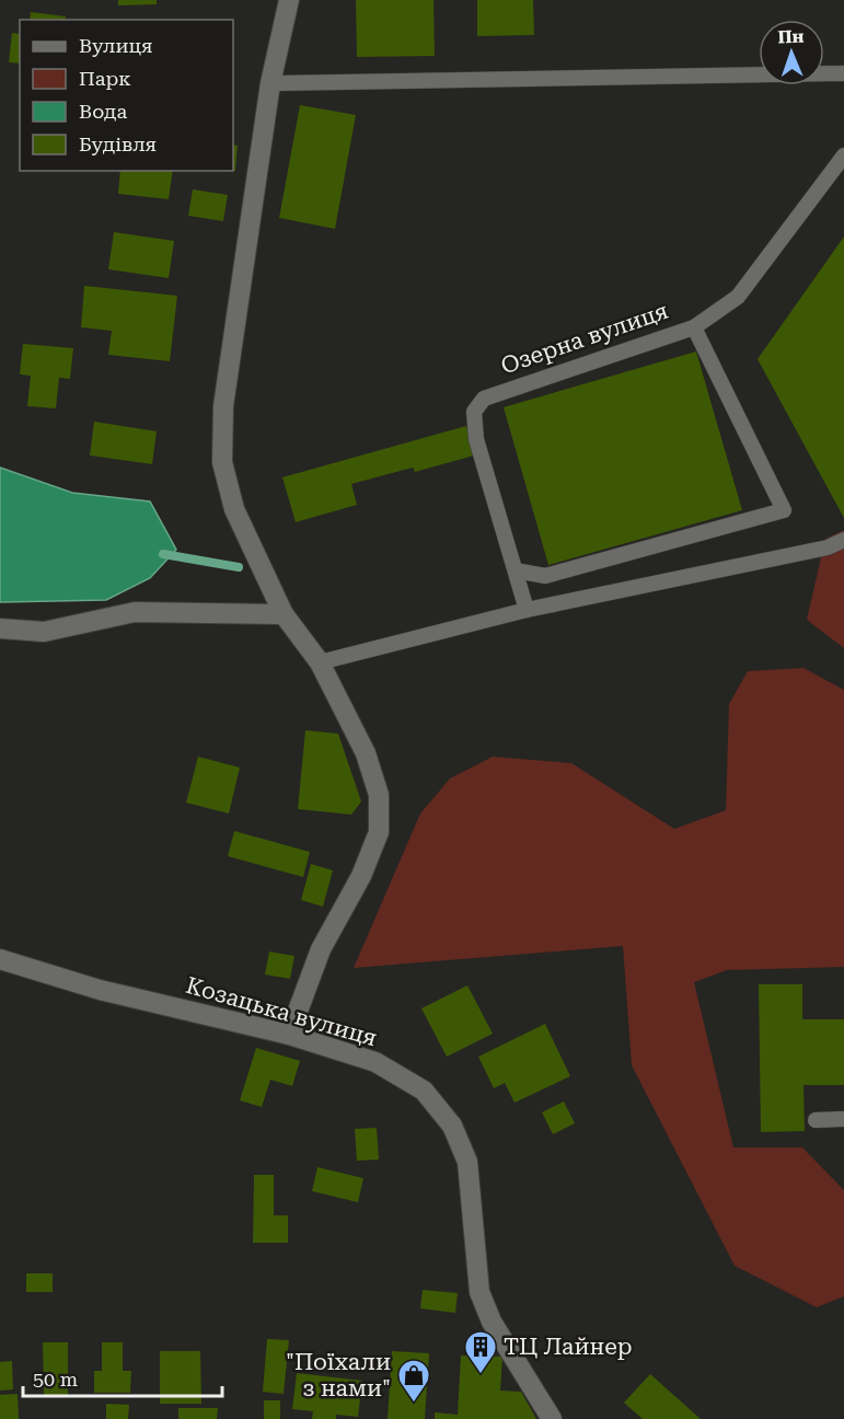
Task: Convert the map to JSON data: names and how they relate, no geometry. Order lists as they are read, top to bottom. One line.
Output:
{"streets":{"street":["Козацька вулиця"],"lane":["Озерна вулиця"]},"places":{"building":["ТЦ Лайнер"],"shop":["\"Поїхали з нами\""]},"legend":["Вулиця","Парк","Вода","Будівля"],"scale_bar":"50 m","north":"top"}
